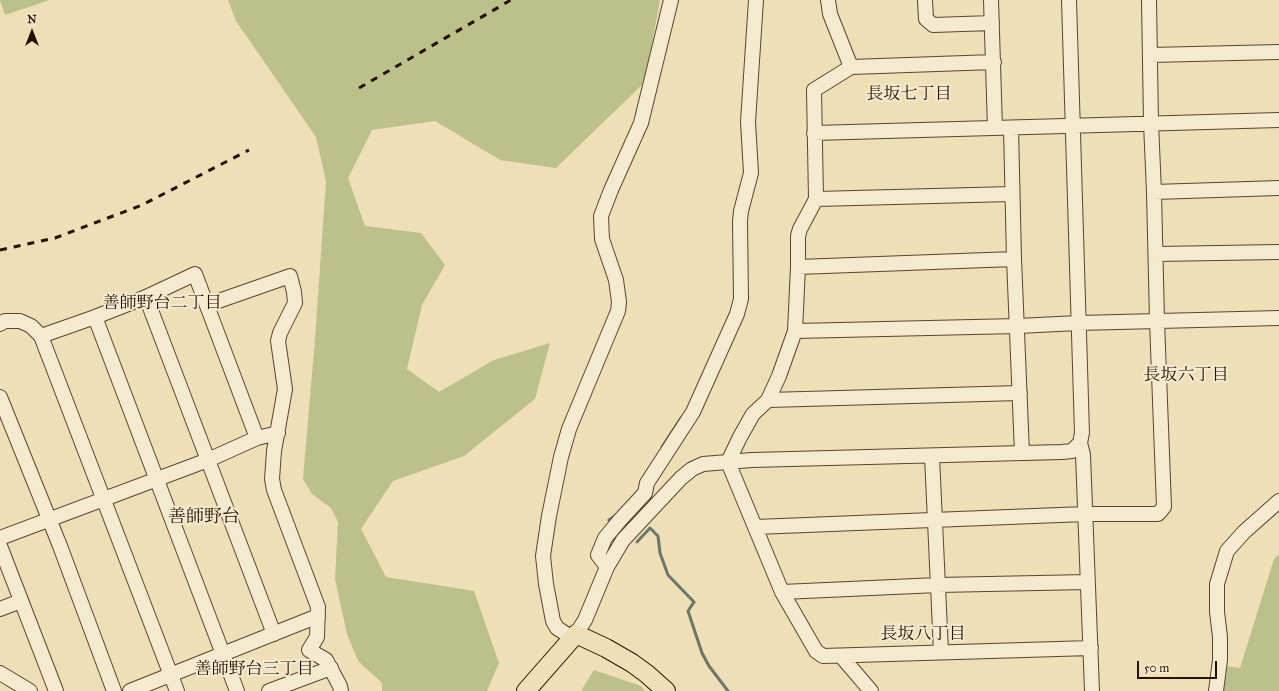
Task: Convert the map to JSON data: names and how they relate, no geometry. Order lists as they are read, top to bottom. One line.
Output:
{"districts":["長坂七丁目","善師野台二丁目","長坂六丁目","善師野台","長坂八丁目","善師野台三丁目"],"scale_bar":"50 m","north":"top"}
